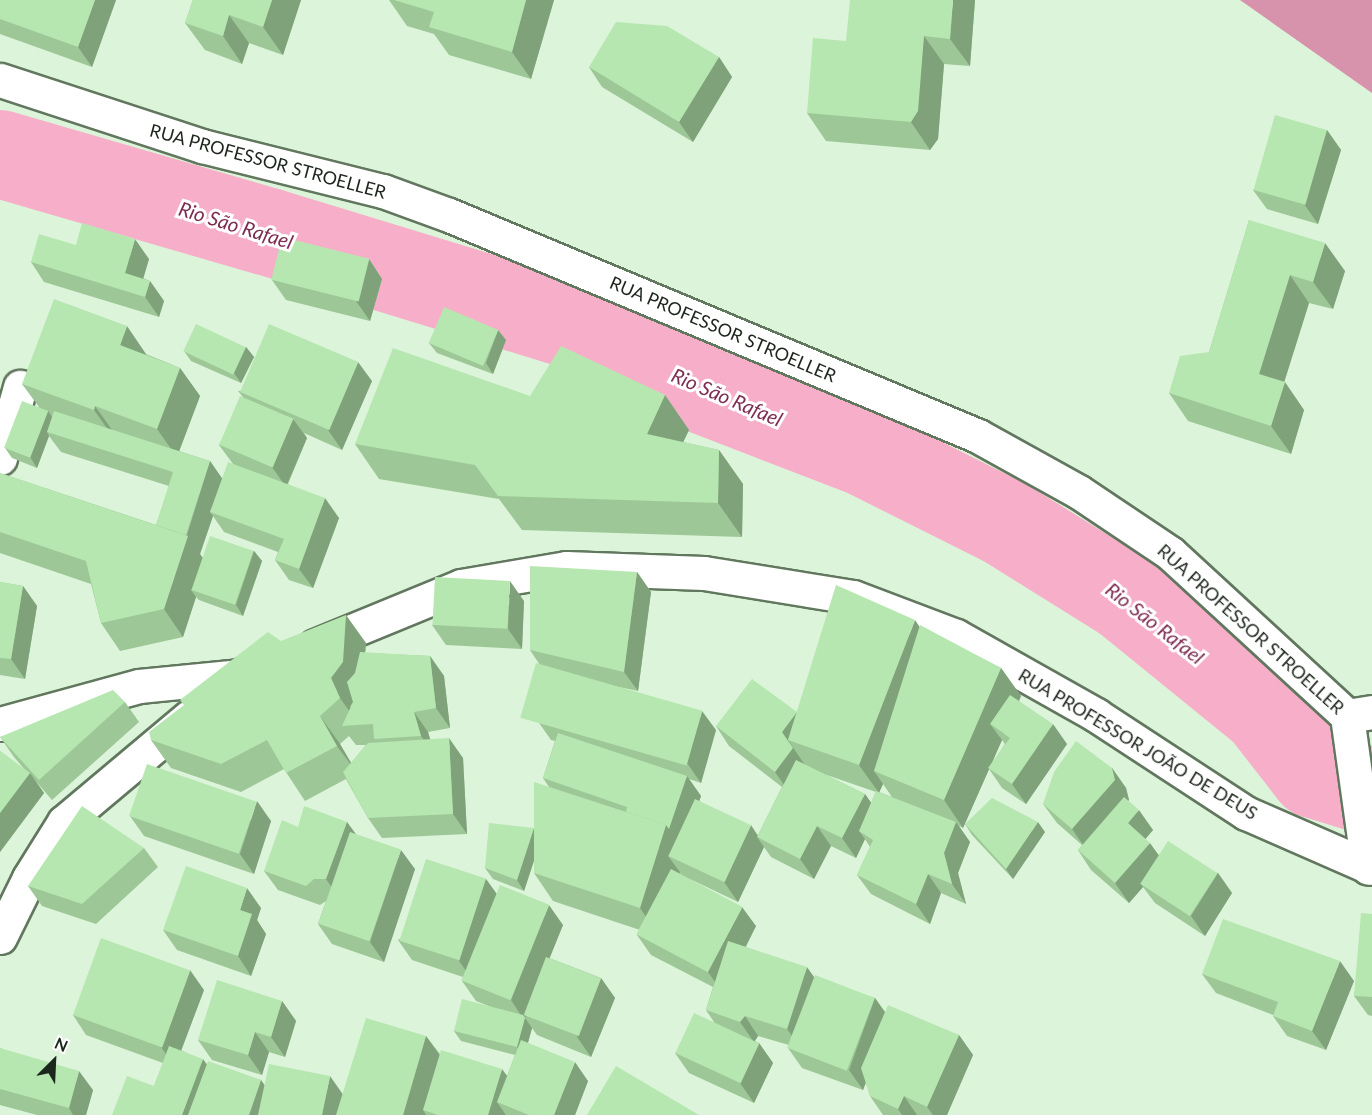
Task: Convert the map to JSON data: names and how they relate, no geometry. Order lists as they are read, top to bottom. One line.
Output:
{"streets":{"street":["RUA PROFESSOR STROELLER","RUA PROFESSOR JOÃO DE DEUS"]},"water":["Rio São Rafael"],"north":"top right"}
